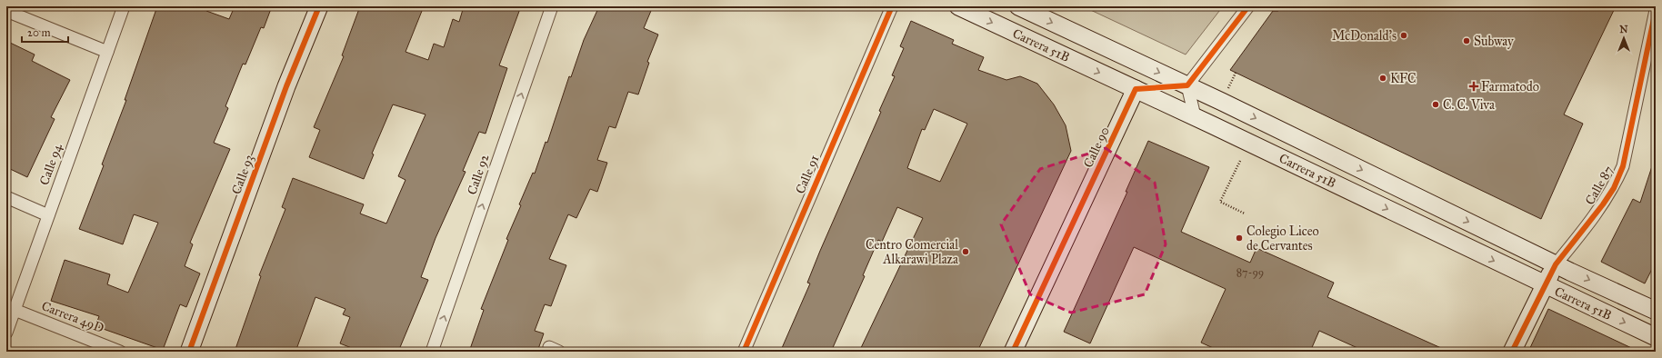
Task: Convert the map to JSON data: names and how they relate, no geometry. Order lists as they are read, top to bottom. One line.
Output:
{"streets":{"main road":["Carrera 51B","Calle 90","Calle 93","Calle 87"],"street":["Calle 94","Calle 92","Calle 91","Carrera 49D"]},"crossings":[["Carrera 51B","Calle 90"],["Carrera 51B","Calle 87"],["Calle 94","Carrera 49D"]],"one_way":["Carrera 51B","Calle 92"],"places":{"other":["McDonald's","Subway","KFC","C. C. Viva","Colegio Liceo de Cervantes","Centro Comercial Alkarawi Plaza"],"health":["Farmatodo"]},"house_numbers":["87-99"],"scale_bar":"20 m","north":"top"}
